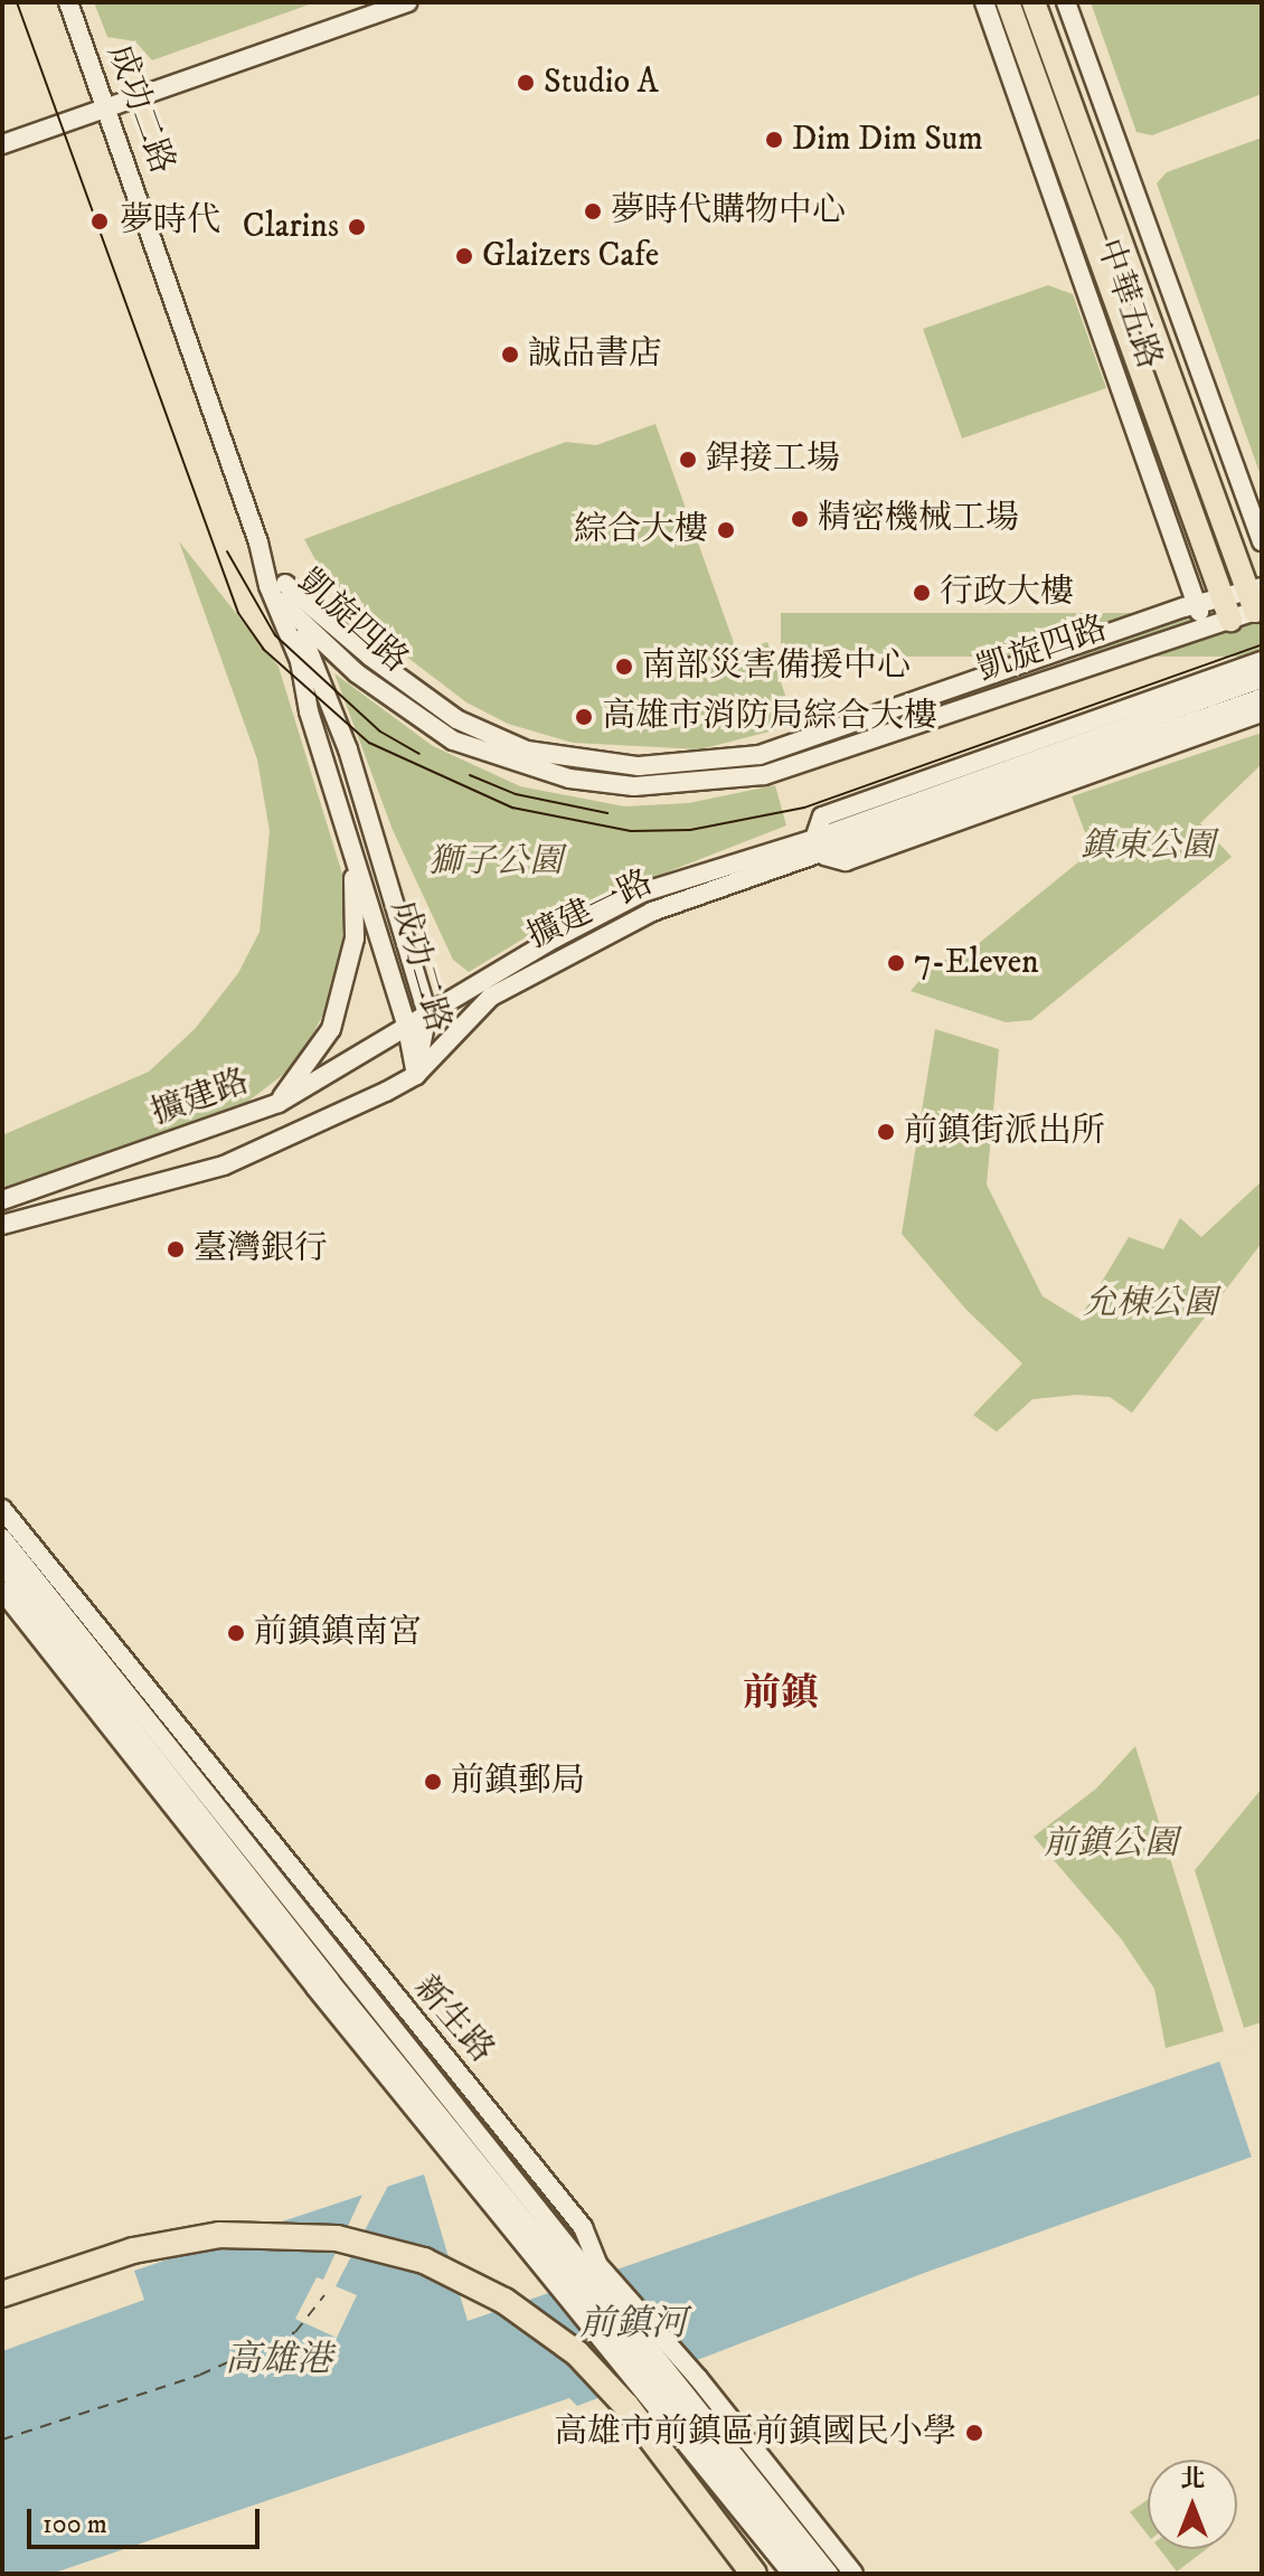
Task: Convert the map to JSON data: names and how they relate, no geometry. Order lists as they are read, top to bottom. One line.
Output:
{"streets":{"main road":["中華五路"],"street":["成功二路","凱旋四路","擴建一路","擴建路","新生路"]},"crossings":[["成功二路","凱旋四路"],["成功二路","擴建一路"],["成功二路","擴建路"],["中華五路","凱旋四路"],["擴建一路","擴建路"]],"districts":["前鎮"],"water":["前鎮河","高雄港"],"parks":["鎮東公園","獅子公園","允棟公園","前鎮公園"],"places":["Studio A","Dim Dim Sum","夢時代購物中心","夢時代","Clarins","Glaizers Cafe","誠品書店","銲接工場","精密機械工場","綜合大樓","行政大樓","南部災害備援中心","高雄市消防局綜合大樓","7-Eleven","前鎮街派出所","臺灣銀行","前鎮鎮南宮","前鎮郵局","高雄市前鎮區前鎮國民小學"],"scale_bar":"100 m","north":"top"}
